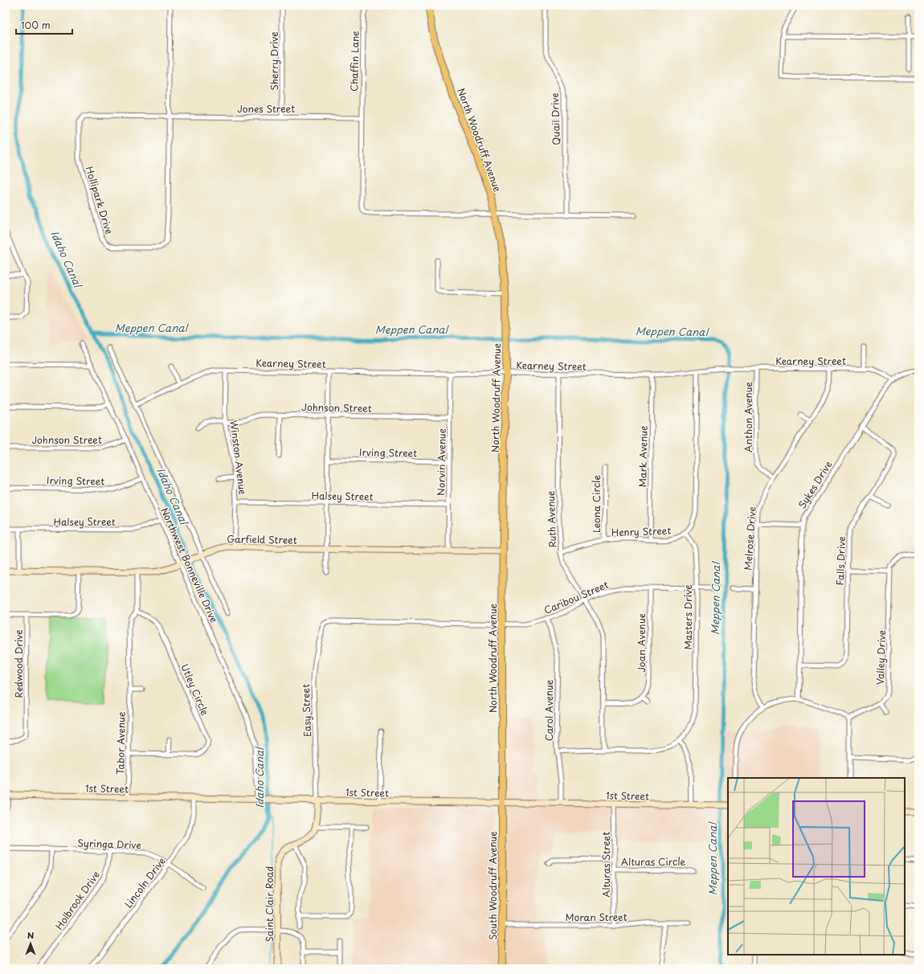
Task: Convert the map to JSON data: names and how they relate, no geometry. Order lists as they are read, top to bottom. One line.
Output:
{"streets":{"main road":["North Woodruff Avenue","Garfield Street","1st Street","South Woodruff Avenue","Saint Clair Road"],"street":["Sherry Drive","Chaffin Lane","Jones Street","Quail Drive","Hollipark Drive","Kearney Street","Johnson Street","Anthon Avenue","Irving Street","Mark Avenue","Winston Avenue","Norvin Avenue","Sykes Drive","Halsey Street","Leona Circle","Ruth Avenue","Henry Street","Melrose Drive","Falls Drive","Northwest Bonneville Drive","Caribou Street","Masters Drive","Joan Avenue","Valley Drive","Redwood Drive","Utley Circle","Easy Street","Carol Avenue","Tabor Avenue","Syringa Drive","Alturas Circle","Alturas Street","Lincoln Drive","Holbrook Drive","Moran Street"]},"crossings":[["Sherry Drive","Jones Street"],["Chaffin Lane","Jones Street"],["Chaffin Lane","North Woodruff Avenue"],["Jones Street","Hollipark Drive"],["North Woodruff Avenue","Kearney Street"],["North Woodruff Avenue","Garfield Street"],["North Woodruff Avenue","Caribou Street"],["North Woodruff Avenue","1st Street"],["North Woodruff Avenue","South Woodruff Avenue"],["Kearney Street","Anthon Avenue"],["Kearney Street","Mark Avenue"],["Kearney Street","Winston Avenue"],["Kearney Street","Norvin Avenue"],["Kearney Street","Sykes Drive"],["Kearney Street","Ruth Avenue"],["Kearney Street","Melrose Drive"],["Johnson Street","Winston Avenue"],["Johnson Street","Norvin Avenue"],["Johnson Street","Northwest Bonneville Drive"],["Anthon Avenue","Melrose Drive"],["Irving Street","Norvin Avenue"],["Irving Street","Northwest Bonneville Drive"],["Mark Avenue","Henry Street"],["Winston Avenue","Halsey Street"],["Winston Avenue","Garfield Street"],["Norvin Avenue","Halsey Street"],["Norvin Avenue","Garfield Street"],["Sykes Drive","Falls Drive"],["Halsey Street","Northwest Bonneville Drive"],["Leona Circle","Henry Street"],["Ruth Avenue","Henry Street"],["Ruth Avenue","Caribou Street"],["Ruth Avenue","Masters Drive"],["Henry Street","Masters Drive"],["Garfield Street","Northwest Bonneville Drive"],["Garfield Street","Tabor Avenue"],["Northwest Bonneville Drive","1st Street"],["Caribou Street","Masters Drive"],["Caribou Street","Joan Avenue"],["Caribou Street","Easy Street"],["Caribou Street","Carol Avenue"],["Masters Drive","Carol Avenue"],["Utley Circle","Tabor Avenue"],["Easy Street","1st Street"],["Carol Avenue","1st Street"],["Tabor Avenue","1st Street"],["1st Street","Alturas Street"],["1st Street","Lincoln Drive"],["1st Street","South Woodruff Avenue"],["Syringa Drive","Lincoln Drive"],["Syringa Drive","Holbrook Drive"],["Alturas Circle","Alturas Street"],["Alturas Street","Moran Street"],["South Woodruff Avenue","Moran Street"]],"water":["Idaho Canal","Meppen Canal"],"scale_bar":"100 m","north":"top"}
